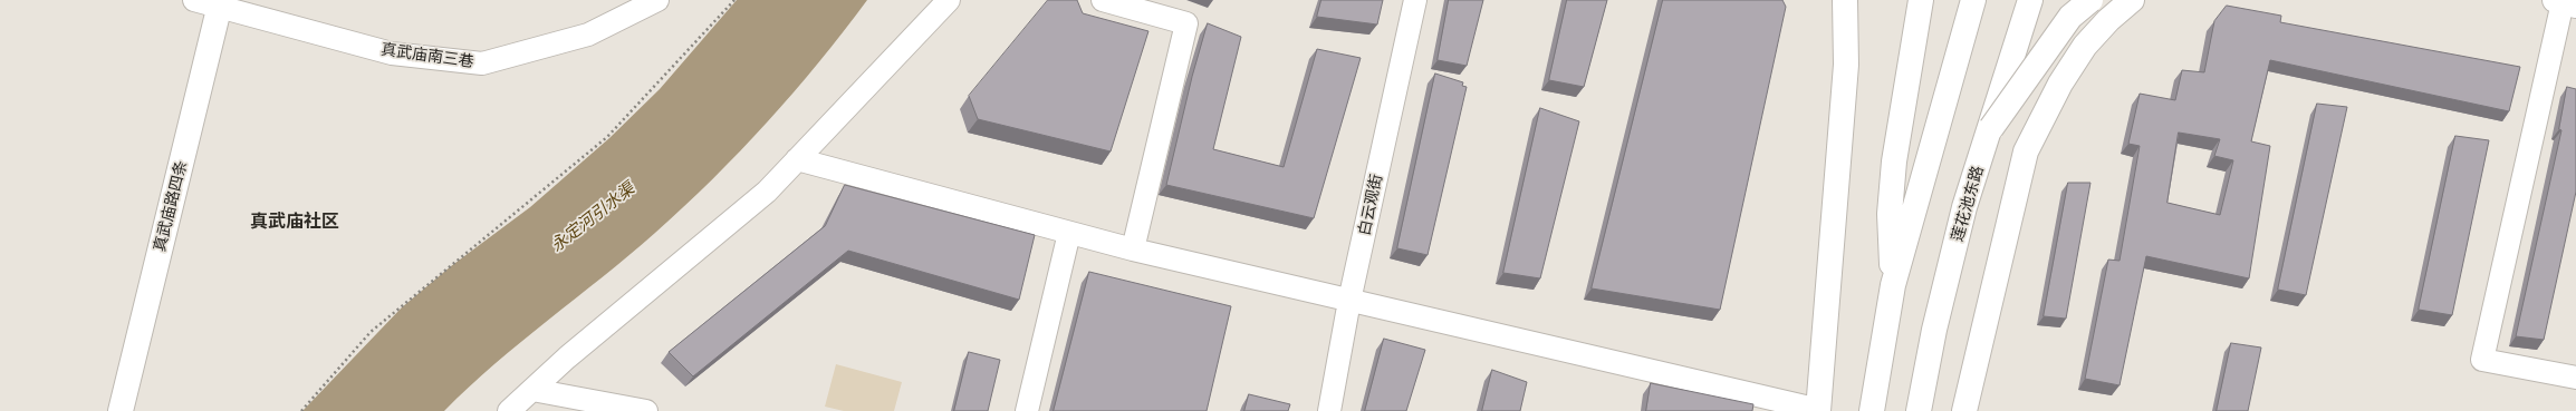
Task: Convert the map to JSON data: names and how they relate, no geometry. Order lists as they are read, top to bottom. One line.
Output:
{"streets":{"main road":["莲花池东路","真武庙路四条"],"street":["真武庙南三巷","白云观街"]},"crossings":[["真武庙南三巷","真武庙路四条"]],"districts":["真武庙社区"],"water":["永定河引水渠"]}
